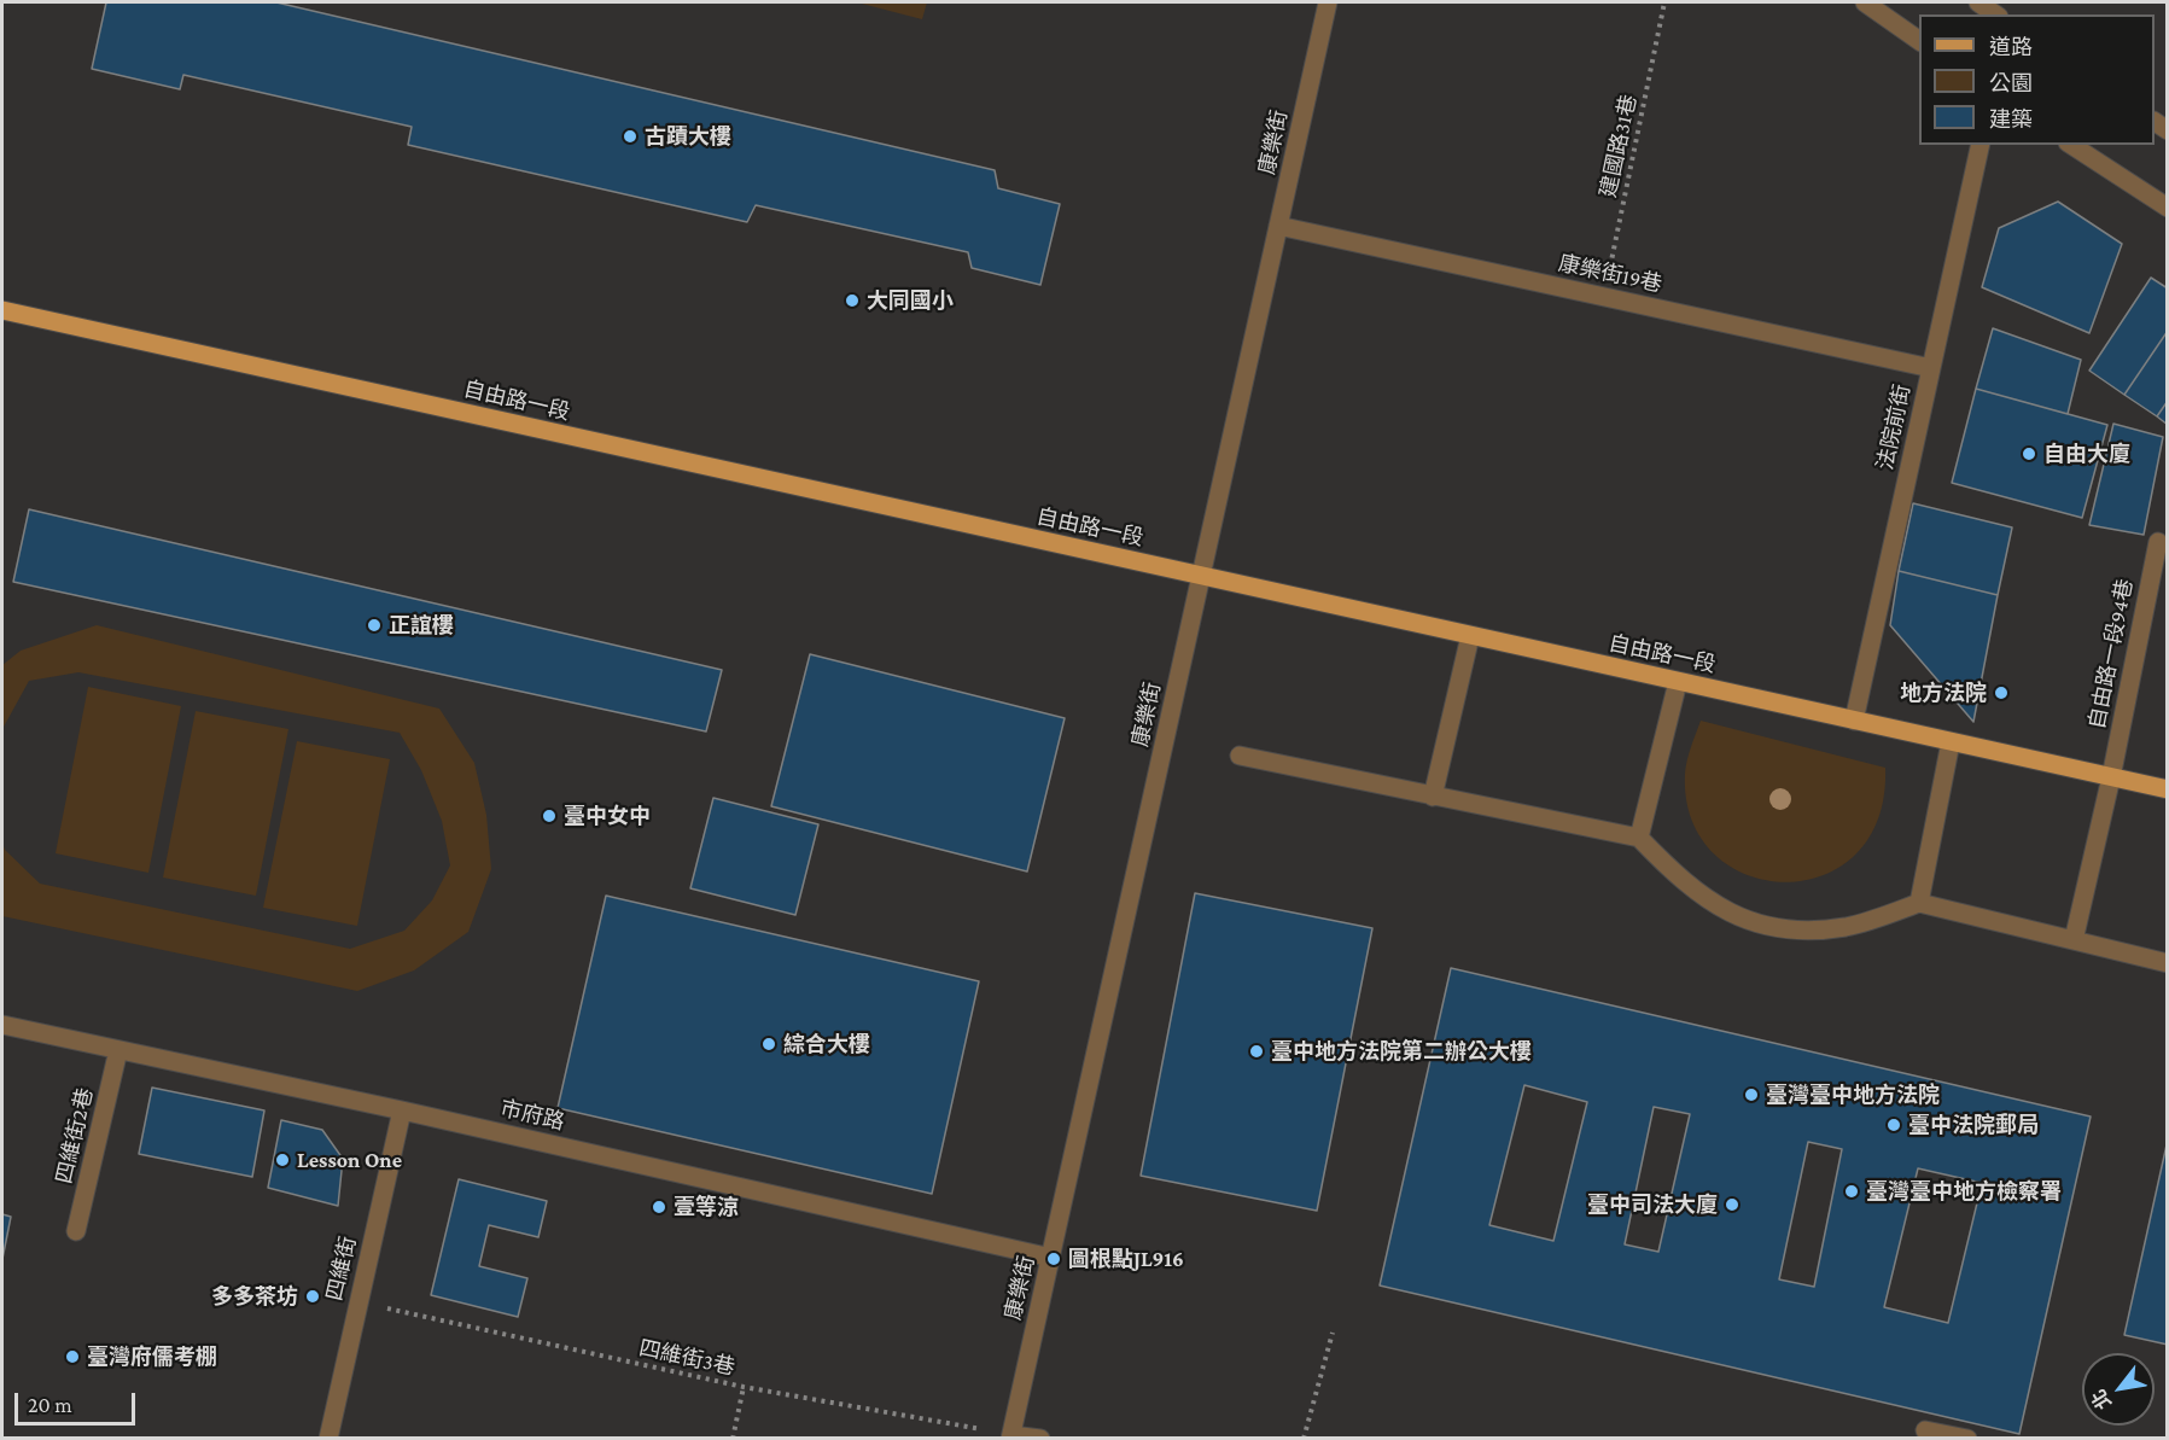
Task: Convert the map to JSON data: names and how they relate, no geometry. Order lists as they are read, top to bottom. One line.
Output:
{"streets":{"main road":["自由路一段"],"street":["康樂街","康樂街19巷","法院前街","自由路一段94巷","市府路","四維街2巷","四維街"],"path":["建國路31巷","四維街3巷"]},"crossings":[["康樂街","康樂街19巷"],["康樂街","自由路一段"],["康樂街","市府路"],["康樂街","四維街3巷"],["建國路31巷","康樂街19巷"],["康樂街19巷","法院前街"],["自由路一段","法院前街"],["自由路一段","自由路一段94巷"],["市府路","四維街2巷"],["市府路","四維街"],["四維街","四維街3巷"]],"places":["古蹟大樓","大同國小","自由大廈","正誼樓","地方法院","臺中女中","綜合大樓","臺中地方法院第二辦公大樓","臺灣臺中地方法院","臺中法院郵局","Lesson One","臺灣臺中地方檢察署","臺中司法大廈","壹等涼","圖根點JL916","多多茶坊","臺灣府儒考棚"],"legend":["道路","公園","建築"],"scale_bar":"20 m","north":"bottom left"}
